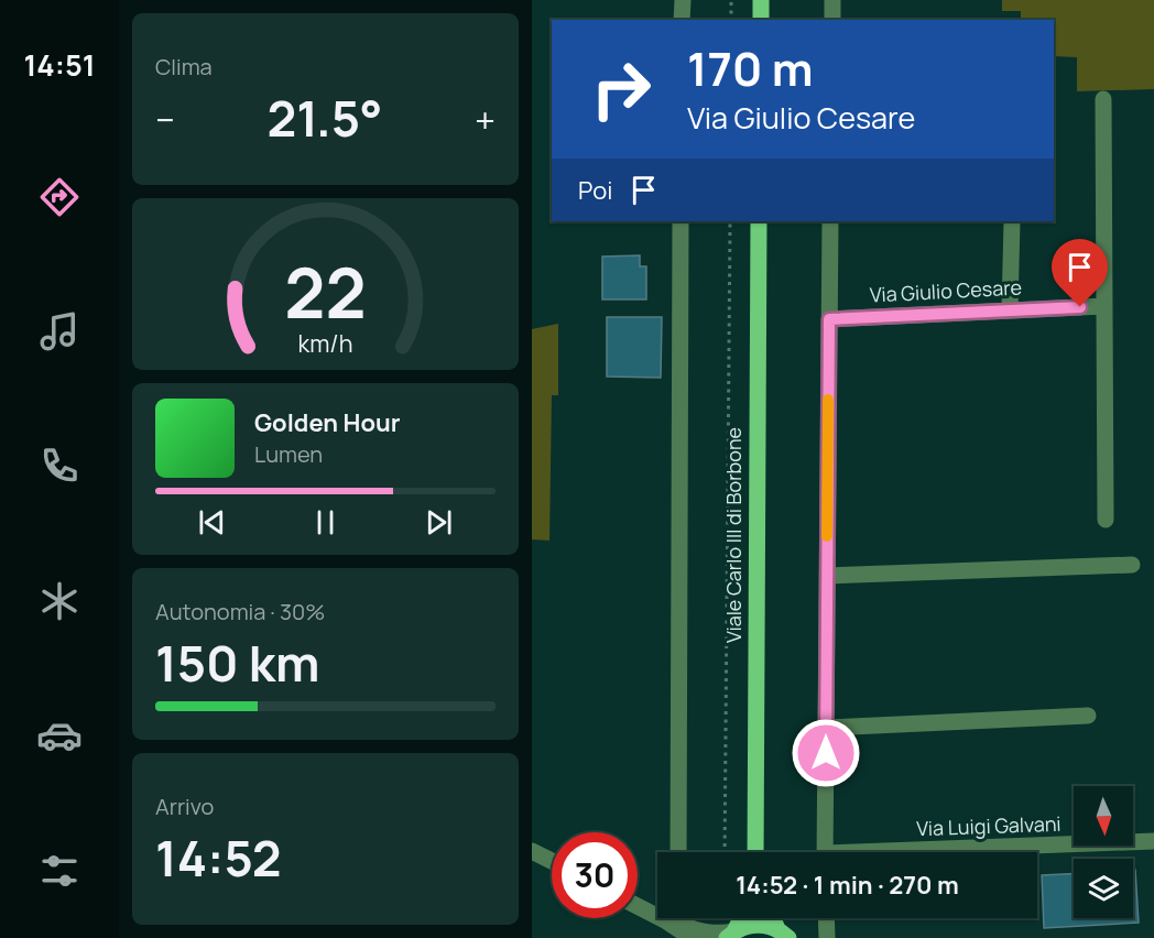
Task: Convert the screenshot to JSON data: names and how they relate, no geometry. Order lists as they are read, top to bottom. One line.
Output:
{"streets":{"main road":["Viale Carlo III di Borbone"],"street":["Via Giulio Cesare","Via Luigi Galvani"]},"north":"bottom","page":{"tabs":"14:51","tile":["Clima",["Autonomia · 30%","150 km"],["Arrivo","14:52"]],"turn":["170 m","Via Giulio Cesare"],"heat":["−","21.5°","+"],"then":"Poi","song":["Golden Hour","Lumen"],"limit":"30","trip":"14:52 · 1 min · 270 m","gauge":["22","km/h"]}}
